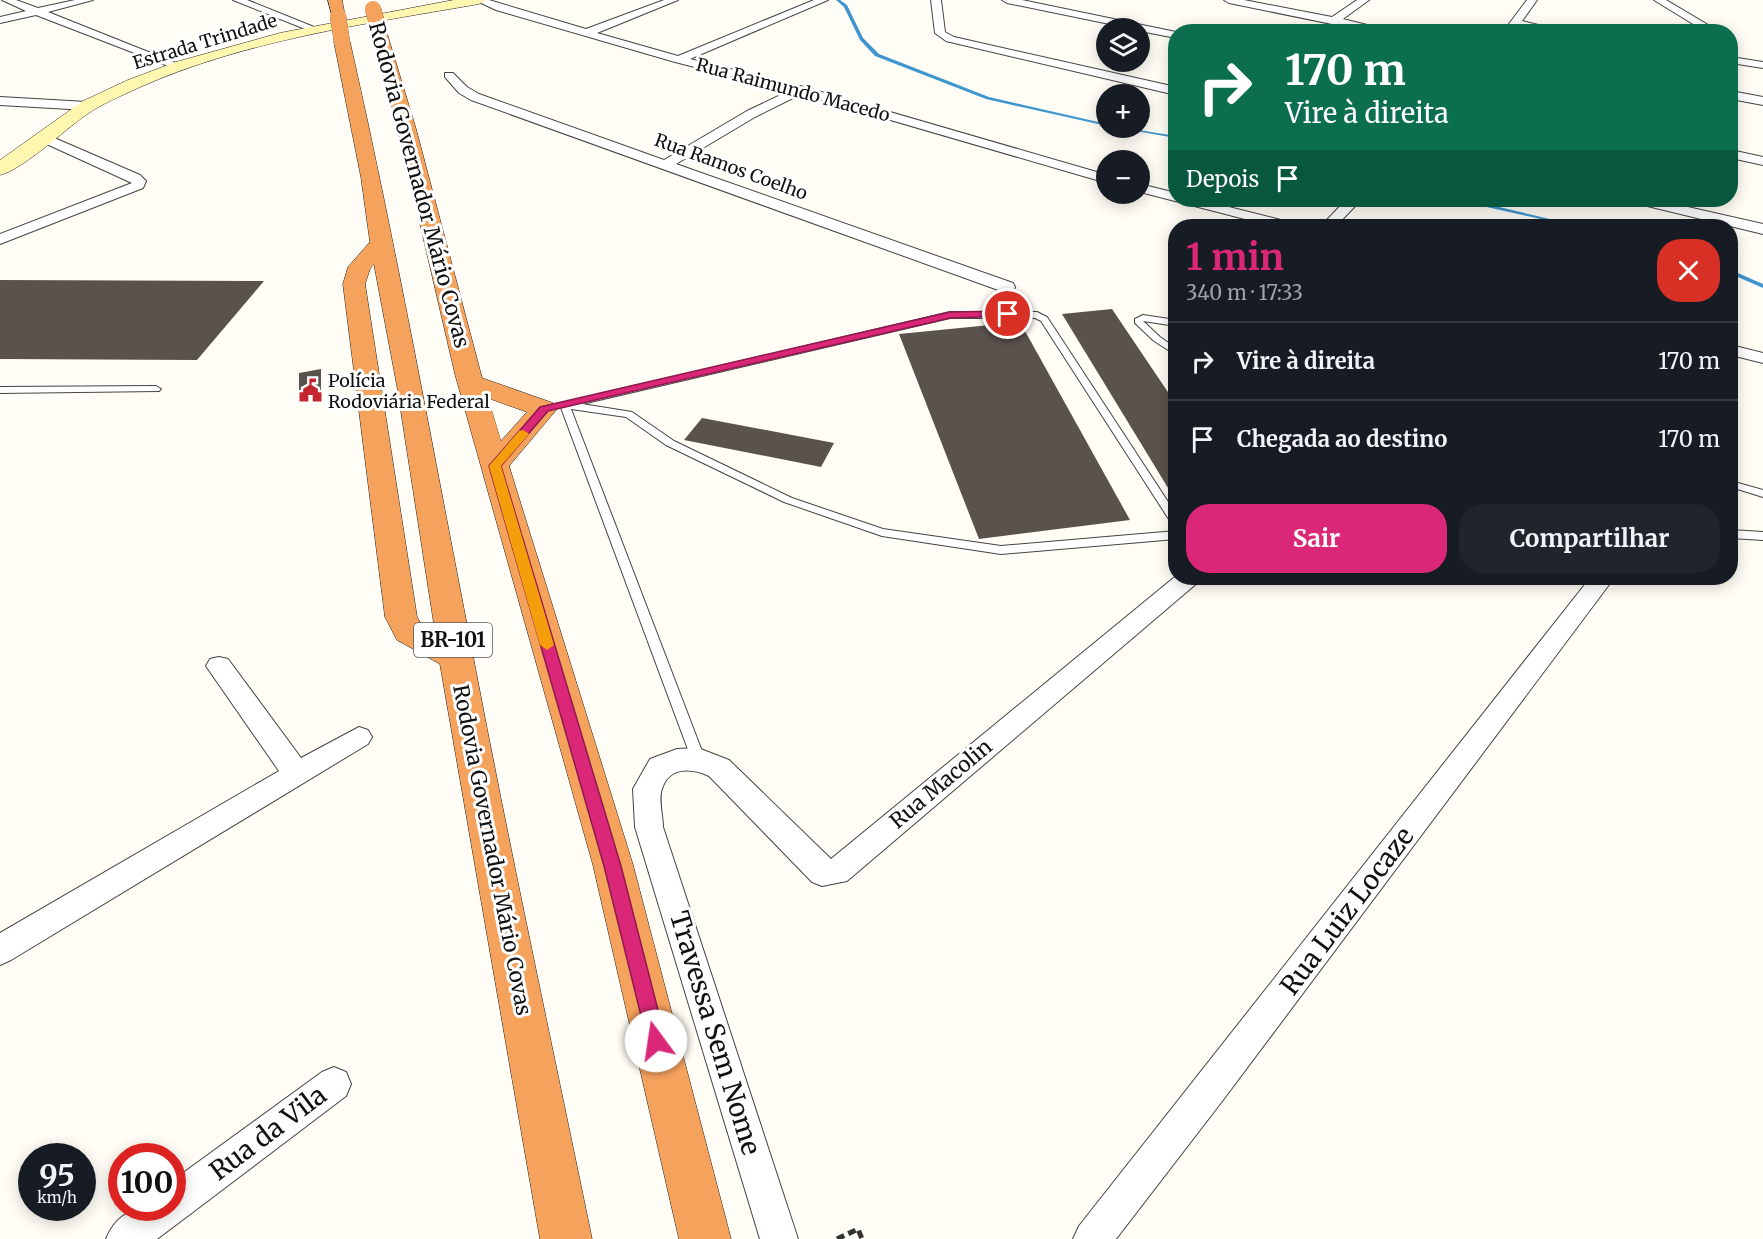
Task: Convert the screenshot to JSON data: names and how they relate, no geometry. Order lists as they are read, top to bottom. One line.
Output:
{"streets":{"highway":["Rodovia Governador Mário Covas","BR-101"],"street":["Estrada Trindade","Rua Raimundo Macedo","Rua Ramos Coelho","Rua Macolin","Rua Luiz Locaze","Travessa Sem Nome","Rua da Vila"]},"crossings":[["Estrada Trindade","Rua Raimundo Macedo"],["Estrada Trindade","Rodovia Governador Mário Covas"],["Rua Macolin","Travessa Sem Nome"]],"places":{"public building":["Polícia Rodoviária Federal"]},"page":{"map_buttons":["+","−"],"turn":["170 m","Vire à direita"],"then":"Depois","heading":["1 min","340 m · 17:33"],"list":[{"name":"Vire à direita","value":"170 m"},{"name":"Chegada ao destino","value":"170 m"}],"buttons":["Sair","Compartilhar"],"speed":"95 km/h","limit":"100"}}
